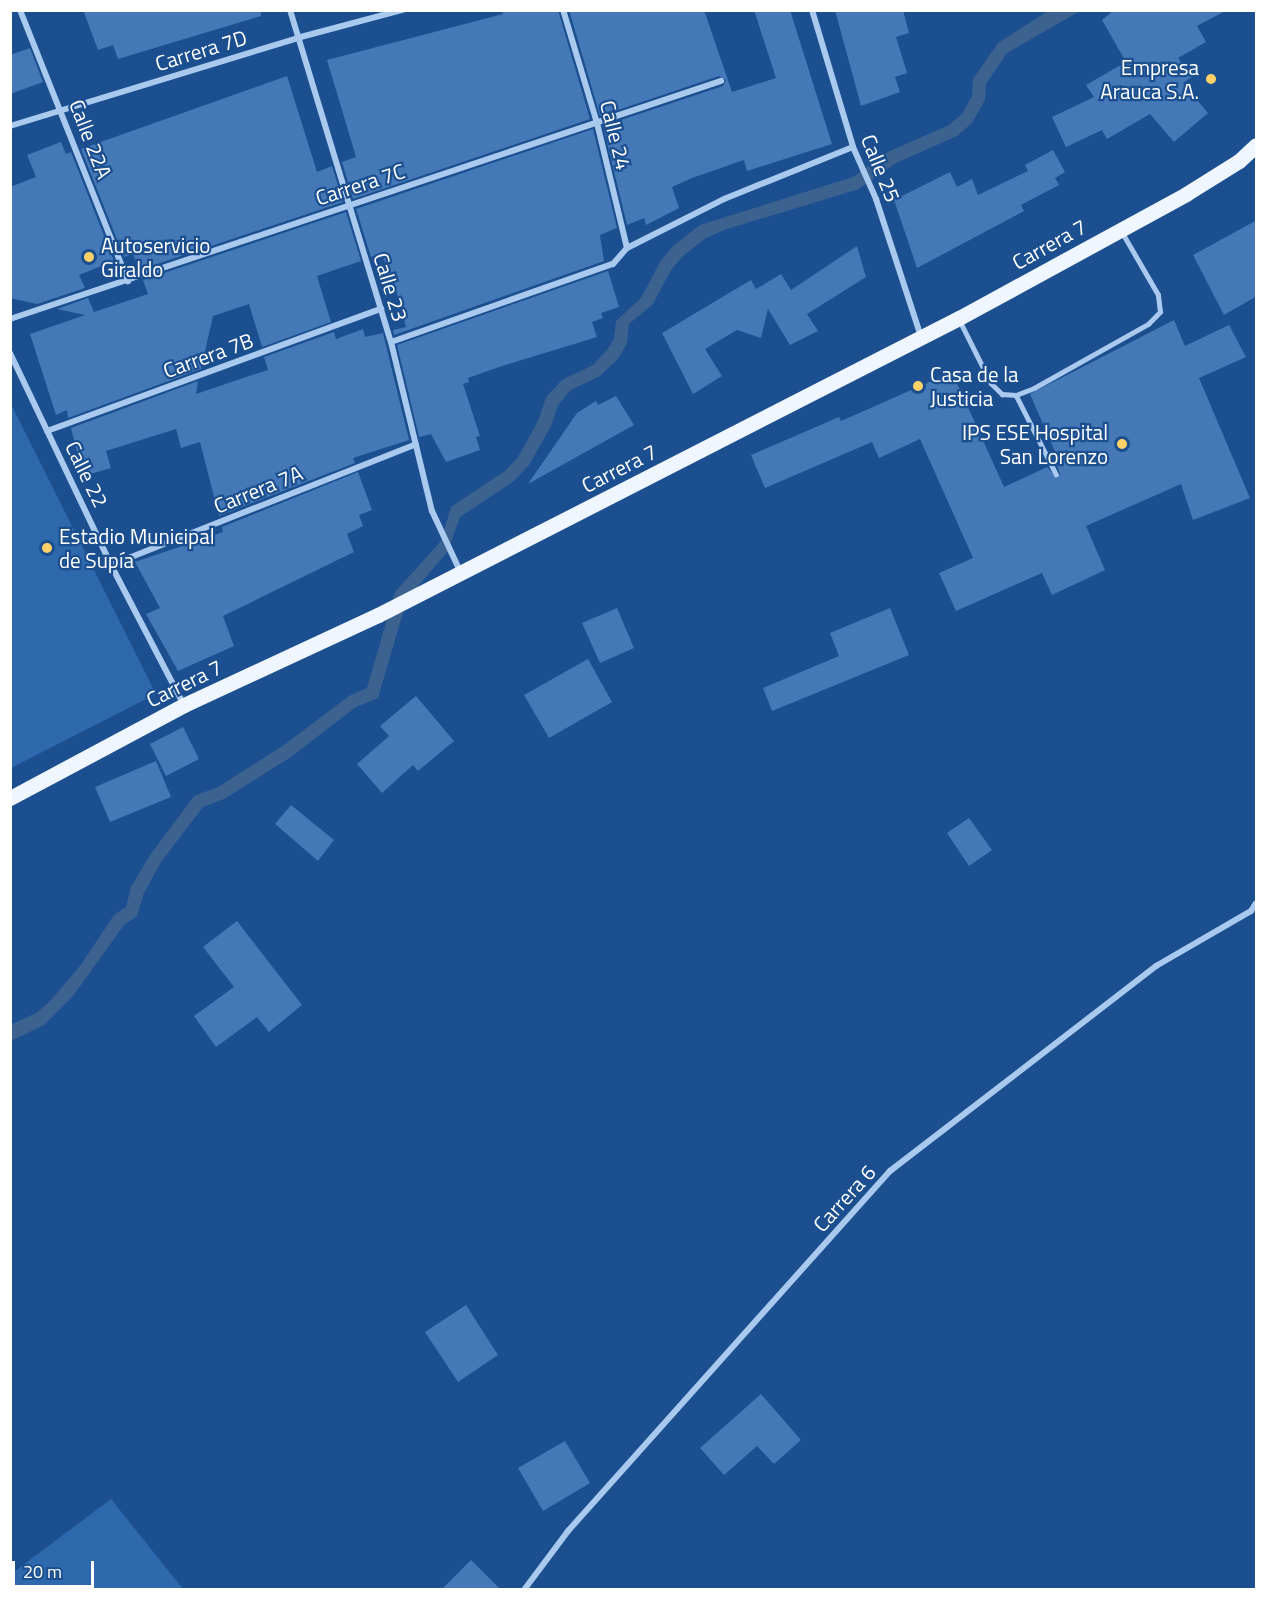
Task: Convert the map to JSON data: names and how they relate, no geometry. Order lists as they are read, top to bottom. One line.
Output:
{"streets":{"main road":["Carrera 7"],"street":["Carrera 7D","Calle 24","Calle 22A","Calle 25","Carrera 7C","Calle 23","Carrera 7B","Calle 22","Carrera 7A","Carrera 6"]},"crossings":[["Carrera 7D","Calle 22A"],["Carrera 7D","Calle 23"],["Calle 24","Carrera 7C"],["Calle 22A","Carrera 7C"],["Calle 25","Carrera 7"],["Carrera 7C","Calle 23"],["Carrera 7","Calle 23"],["Carrera 7","Calle 22"],["Calle 23","Carrera 7B"],["Calle 23","Carrera 7A"],["Carrera 7B","Calle 22"],["Calle 22","Carrera 7A"]],"places":["Empresa Arauca S.A.","Autoservicio Giraldo","Casa de la Justicia","IPS ESE Hospital San Lorenzo","Estadio Municipal de Supía"],"scale_bar":"20 m"}
